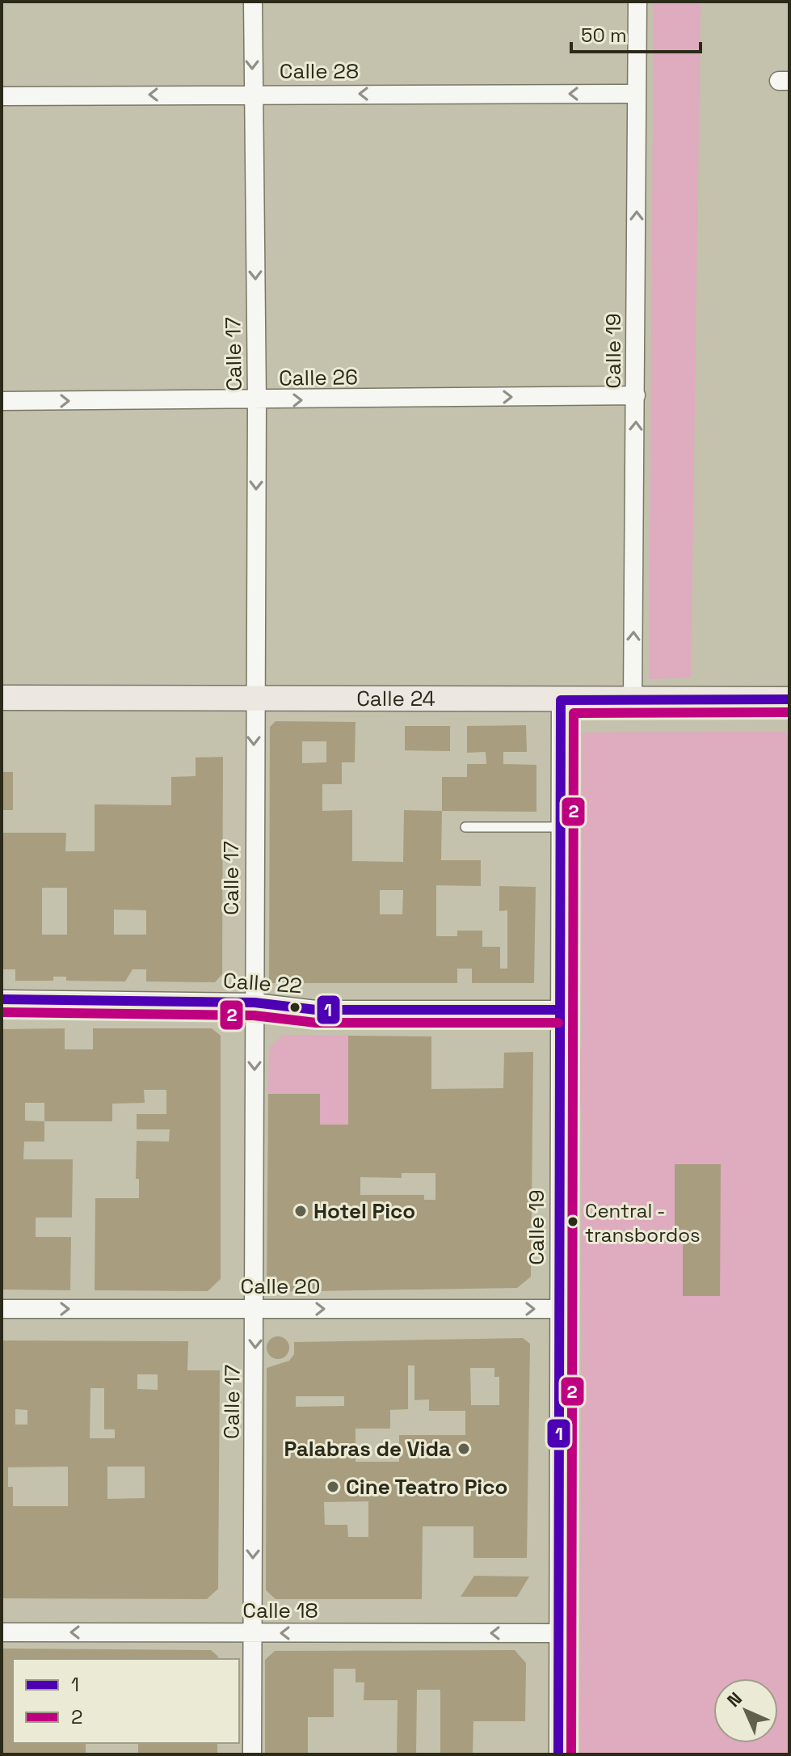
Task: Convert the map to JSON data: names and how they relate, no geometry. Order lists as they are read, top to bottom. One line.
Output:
{"streets":{"street":["Calle 28","Calle 19","Calle 17","Calle 26","Calle 24","Calle 22","Calle 20","Calle 18"]},"crossings":[["Calle 28","Calle 19"],["Calle 28","Calle 17"],["Calle 19","Calle 26"],["Calle 19","Calle 24"],["Calle 19","Calle 22"],["Calle 19","Calle 20"],["Calle 19","Calle 18"],["Calle 17","Calle 26"],["Calle 17","Calle 24"],["Calle 17","Calle 22"],["Calle 17","Calle 20"],["Calle 17","Calle 18"]],"one_way":["Calle 28","Calle 17","Calle 26","Calle 20","Calle 18"],"places":["Hotel Pico","Central - transbordos","Palabras de Vida","Cine Teatro Pico"],"lines":["transit line 1","transit line 2"],"legend":["1","2"],"scale_bar":"50 m","north":"top left"}
